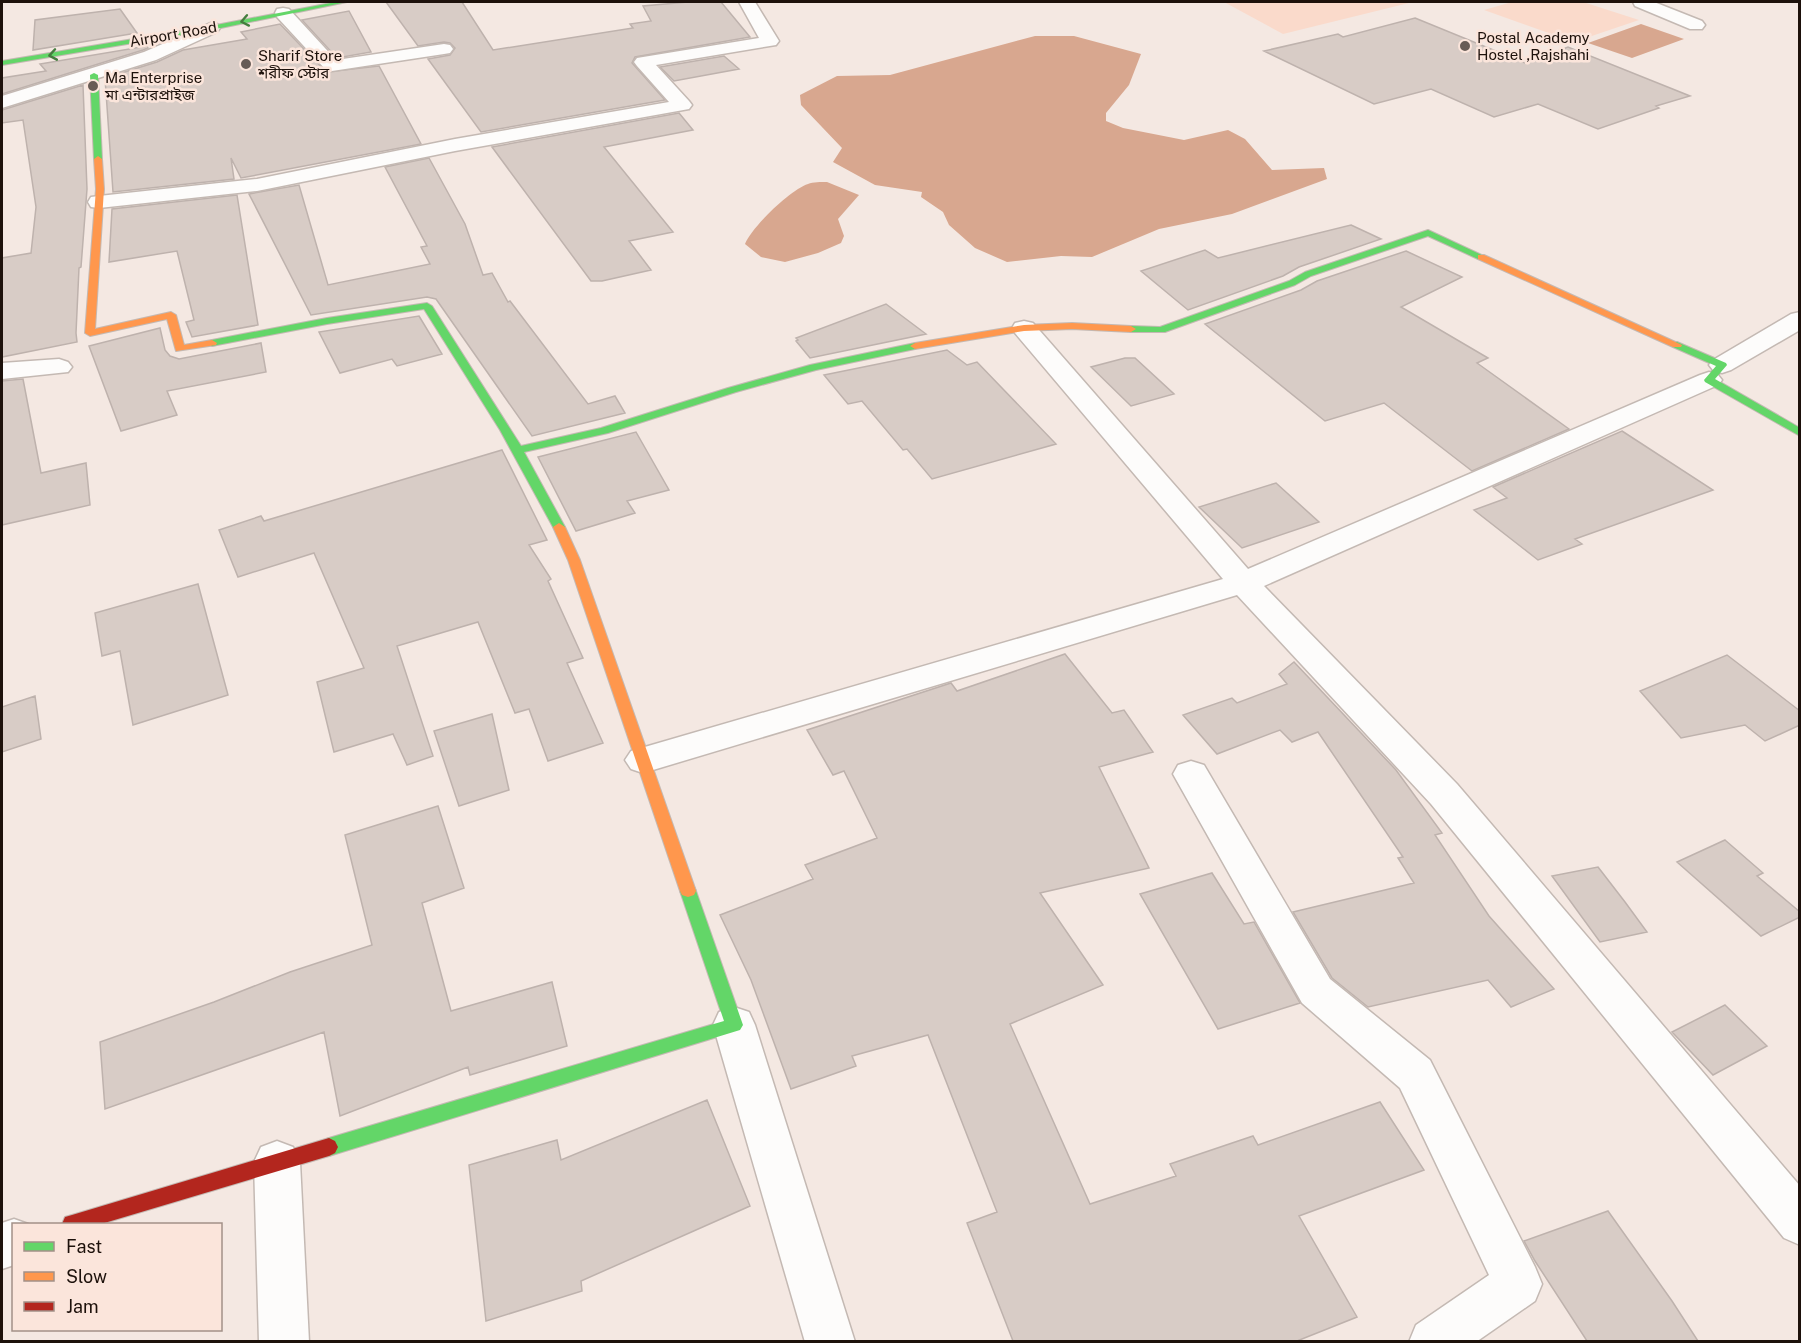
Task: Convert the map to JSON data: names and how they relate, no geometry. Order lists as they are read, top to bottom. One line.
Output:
{"streets":{"street":["Airport Road"]},"places":["Postal Academy Hostel ,Rajshahi","Sharif Store শরীফ স্টোর","Ma Enterprise মা এন্টারপ্রাইজ"],"legend":["Fast","Slow","Jam"]}
